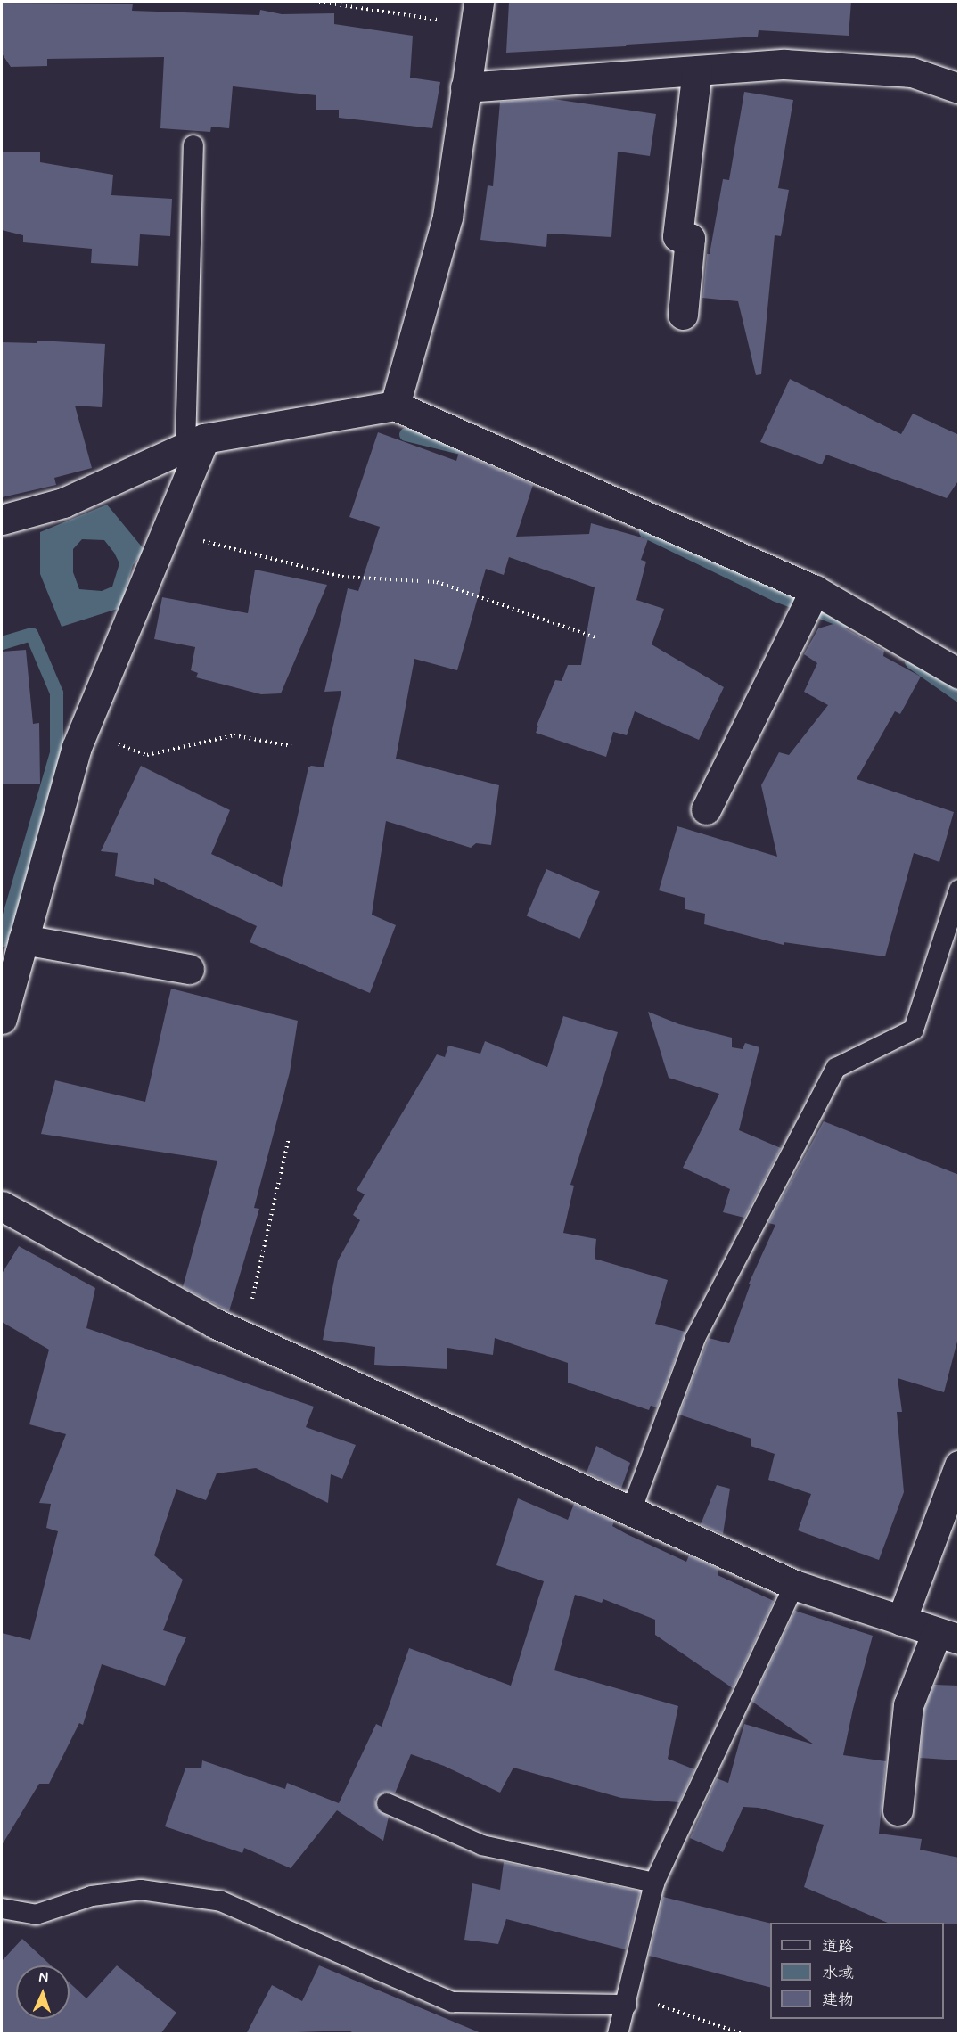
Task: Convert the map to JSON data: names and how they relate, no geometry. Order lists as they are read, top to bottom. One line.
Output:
{"legend":["道路","水域","建物"],"north":"top"}
